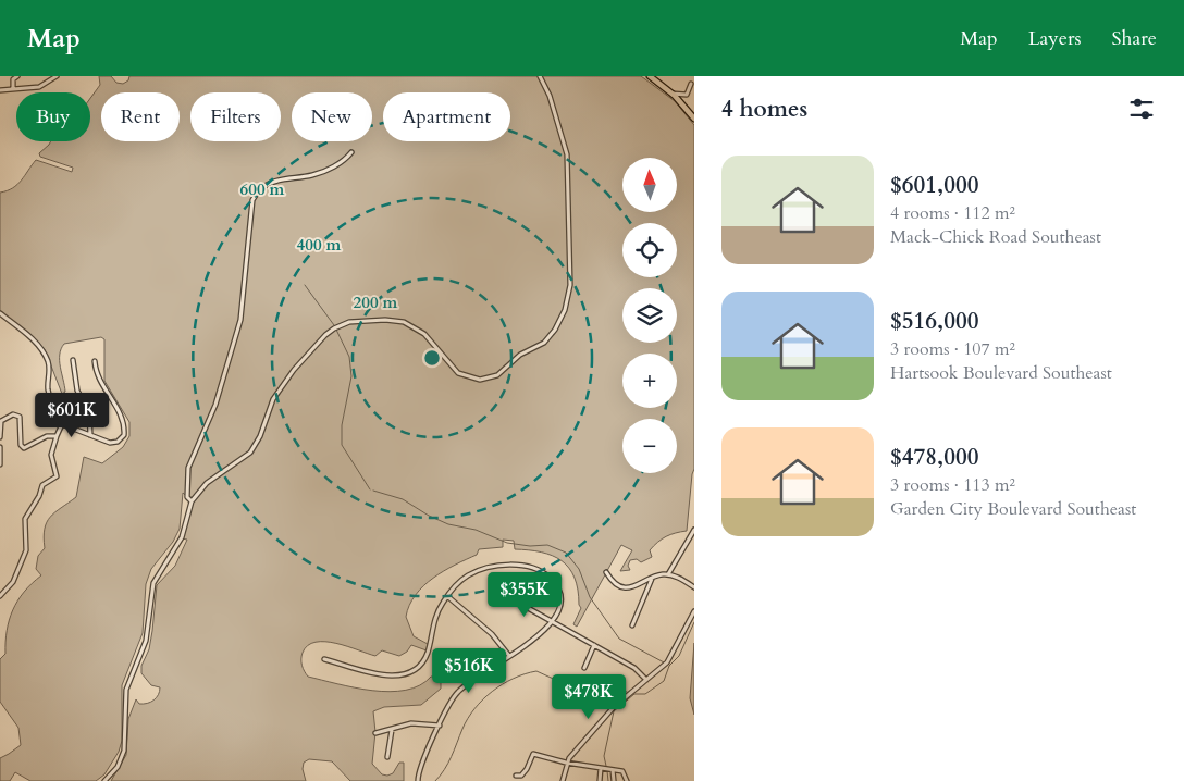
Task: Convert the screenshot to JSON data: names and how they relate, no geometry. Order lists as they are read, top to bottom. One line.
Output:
{"north":"top","page":{"header":"Map","nav":["Map","Layers","Share"],"heading":"4 homes","chip":["Buy","Rent","Filters","New","Apartment"],"list":[{"name":"$601,000","note":"4 rooms · 112 m² · Mack-Chick Road Southeast"},{"name":"$516,000","note":"3 rooms · 107 m² · Hartsook Boulevard Southeast"},{"name":"$478,000","note":"3 rooms · 113 m² · Garden City Boulevard Southeast"}],"map_buttons":["+","−"],"price":["$601K","$355K","$516K","$478K"]},"rings":["600 m","400 m","200 m"]}
